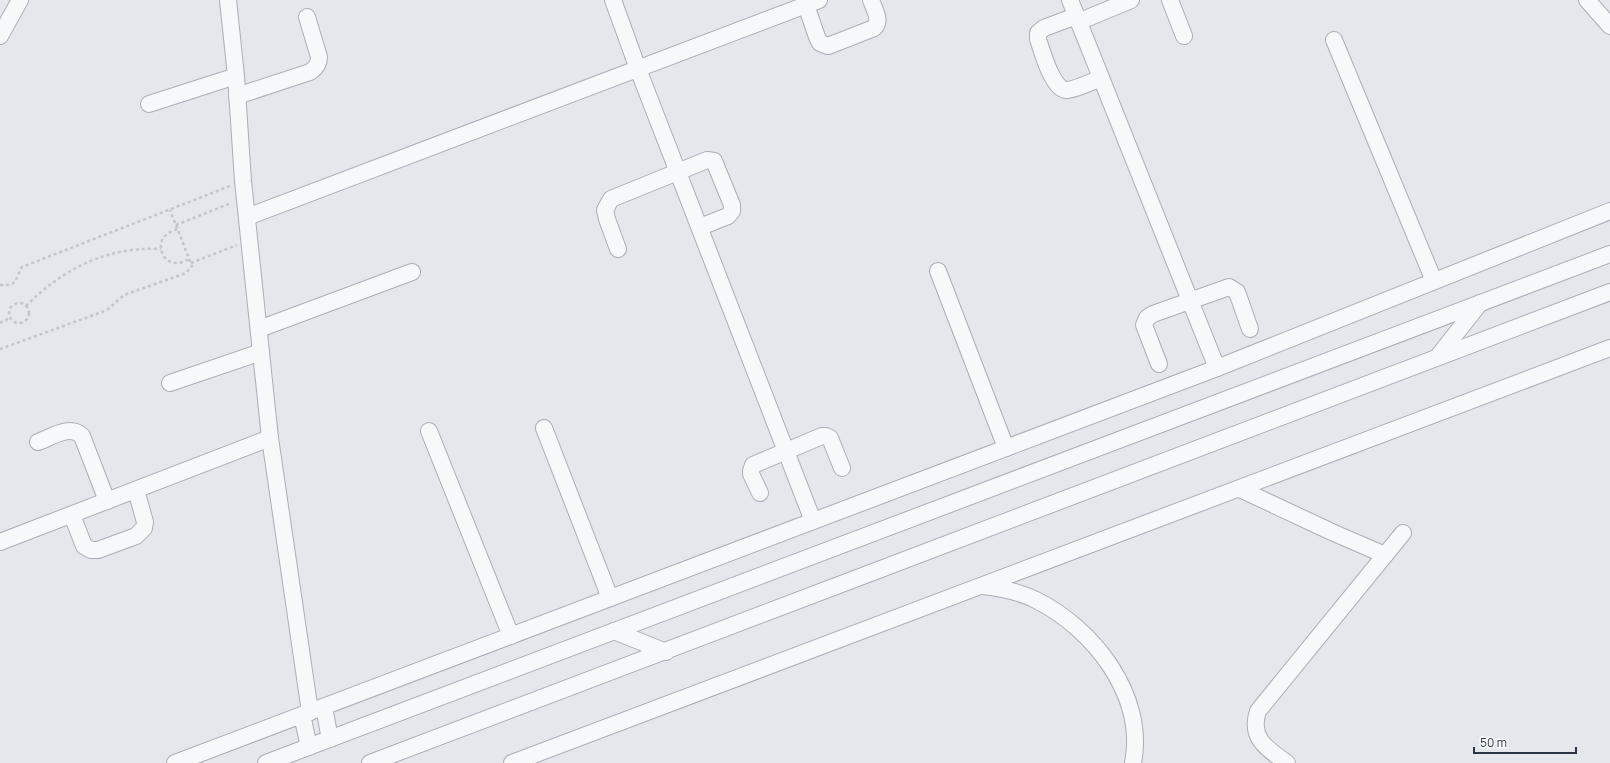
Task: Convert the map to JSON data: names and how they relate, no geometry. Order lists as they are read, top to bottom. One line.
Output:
{"scale_bar":"50 m"}
